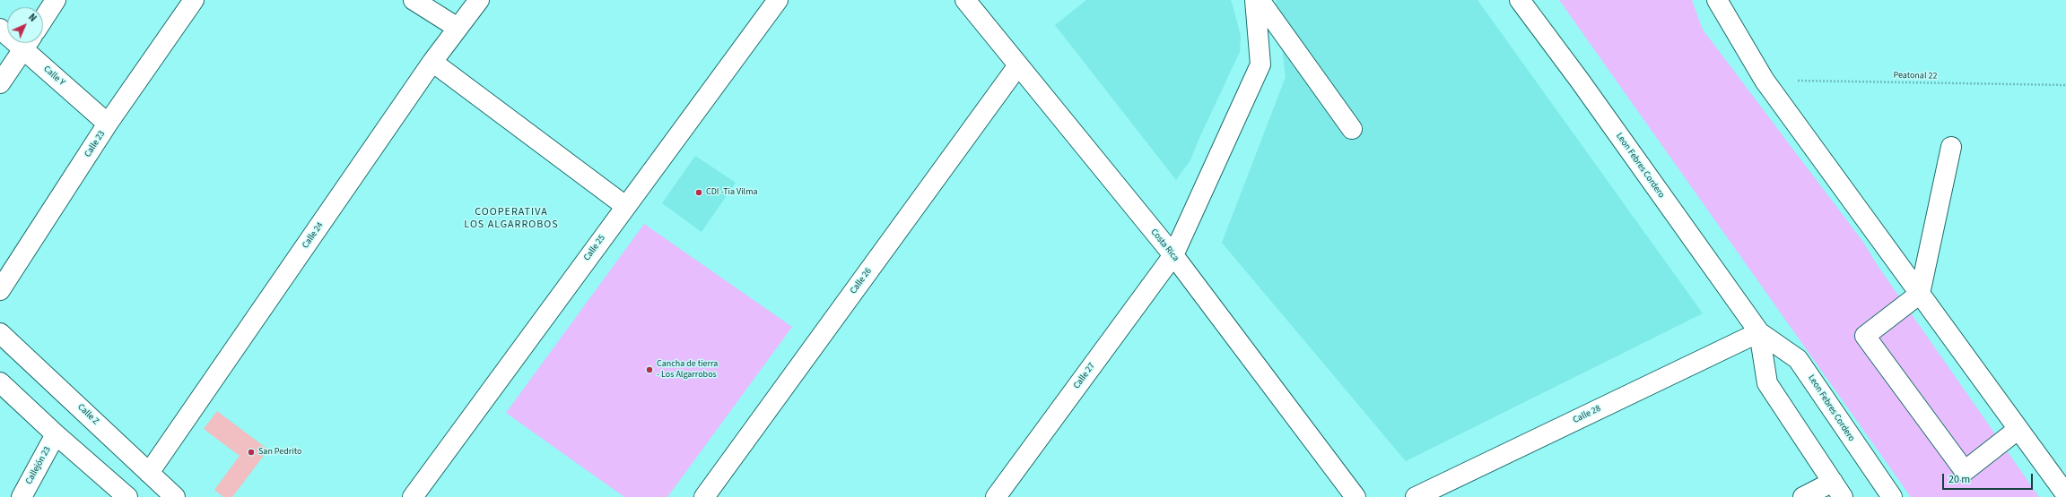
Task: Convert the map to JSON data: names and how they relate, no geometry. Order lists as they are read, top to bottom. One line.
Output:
{"streets":{"street":["Calle Y","Calle 23","Leon Febres Cordero","Calle 24","Costa Rica","Calle 25","Calle 26","Calle 27","Calle Z","Calle 28","Callejón 23"],"path":["Peatonal 22"]},"crossings":[["Calle Y","Calle 23"],["Leon Febres Cordero","Calle 28"],["Calle 24","Calle Z"],["Costa Rica","Calle 26"],["Costa Rica","Calle 27"]],"districts":["COOPERATIVA LOS ALGARROBOS"],"places":["CDI -Tia Vilma","Cancha de tierra - Los Algarrobos","San Pedrito"],"scale_bar":"20 m","north":"top right"}
